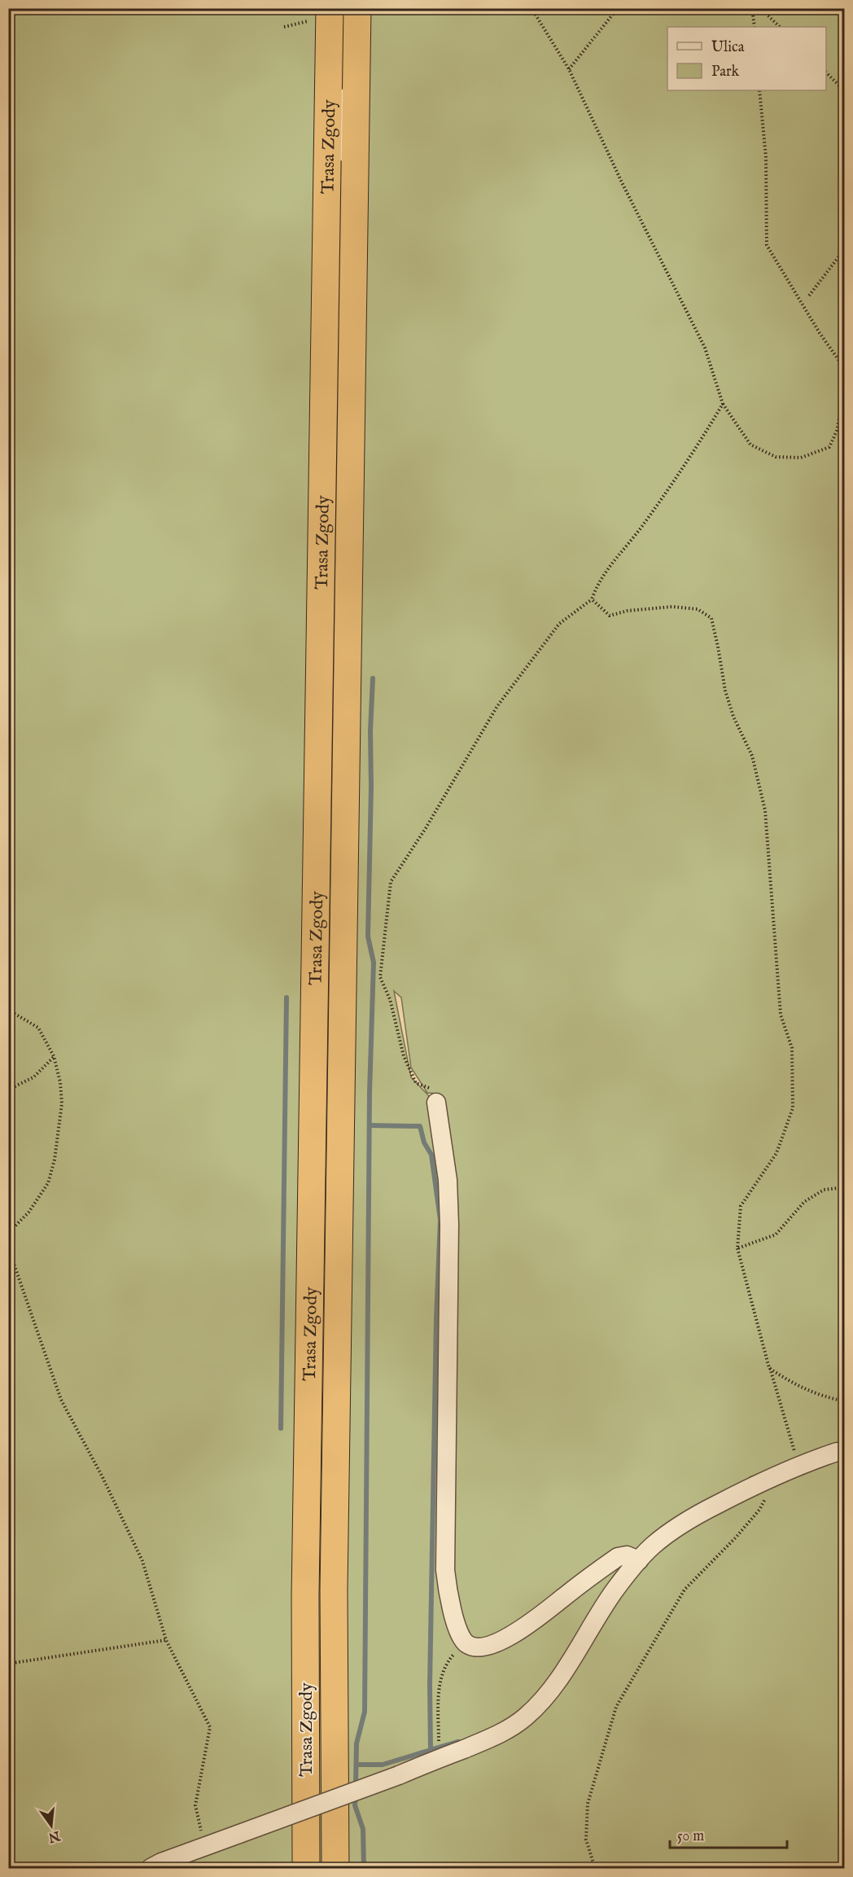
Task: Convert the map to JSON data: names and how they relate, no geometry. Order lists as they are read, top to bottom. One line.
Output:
{"streets":{"highway":["Trasa Zgody"]},"legend":["Ulica","Park"],"scale_bar":"50 m","north":"bottom"}
